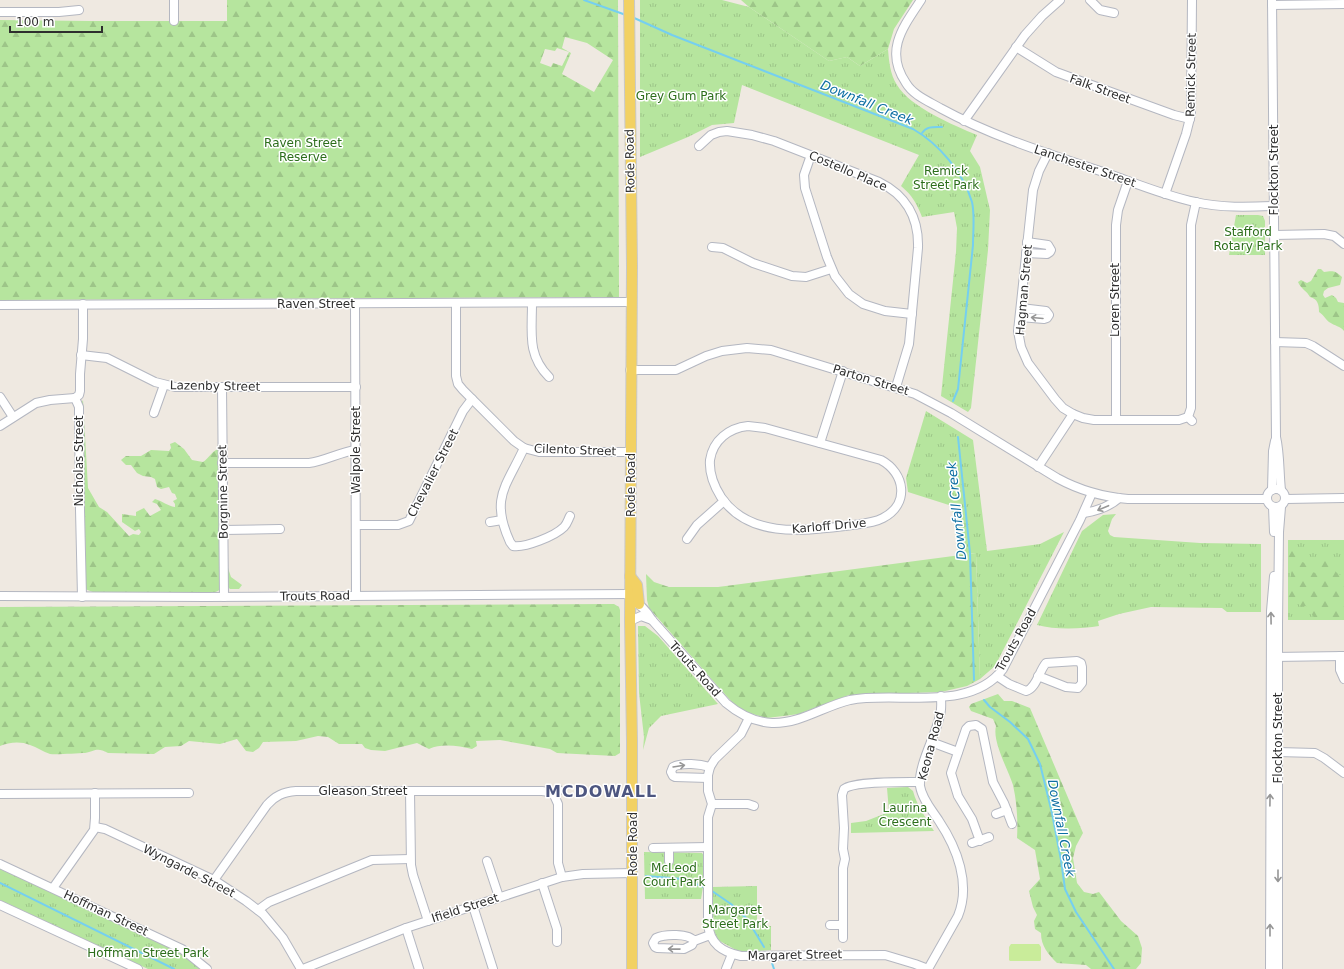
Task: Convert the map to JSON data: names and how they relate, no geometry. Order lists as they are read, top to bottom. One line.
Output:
{"streets":{"main road":["Rode Road"],"street":["Remick Street","Falk Street","Lanchester Street","Flockton Street","Costello Place","Hagman Street","Loren Street","Raven Street","Parton Street","Lazenby Street","Walpole Street","Cilento Street","Nicholas Street","Chevalier Street","Borgnine Street","Karloff Drive","Trouts Road","Keona Road","Gleason Street","Wyngarde Street","Ifield Street","Hoffman Street","Margaret Street"]},"crossings":[["Remick Street","Falk Street"],["Remick Street","Lanchester Street"],["Rode Road","Raven Street"],["Rode Road","Parton Street"],["Rode Road","Cilento Street"],["Rode Road","Trouts Road"],["Rode Road","Ifield Street"],["Lanchester Street","Flockton Street"],["Lanchester Street","Hagman Street"],["Lanchester Street","Loren Street"],["Costello Place","Parton Street"],["Hagman Street","Loren Street"],["Raven Street","Walpole Street"],["Raven Street","Cilento Street"],["Raven Street","Nicholas Street"],["Parton Street","Trouts Road"],["Lazenby Street","Walpole Street"],["Lazenby Street","Nicholas Street"],["Lazenby Street","Borgnine Street"],["Walpole Street","Chevalier Street"],["Walpole Street","Trouts Road"],["Cilento Street","Chevalier Street"],["Nicholas Street","Trouts Road"],["Borgnine Street","Trouts Road"],["Trouts Road","Keona Road"],["Keona Road","Margaret Street"],["Gleason Street","Wyngarde Street"],["Gleason Street","Ifield Street"],["Wyngarde Street","Ifield Street"]],"districts":["MCDOWALL"],"water":["Downfall Creek"],"parks":["Grey Gum Park","Raven Street Reserve","Remick Street Park","Stafford Rotary Park","Laurina Crescent","McLeod Court Park","Margaret Street Park","Hoffman Street Park"],"scale_bar":"100 m"}
